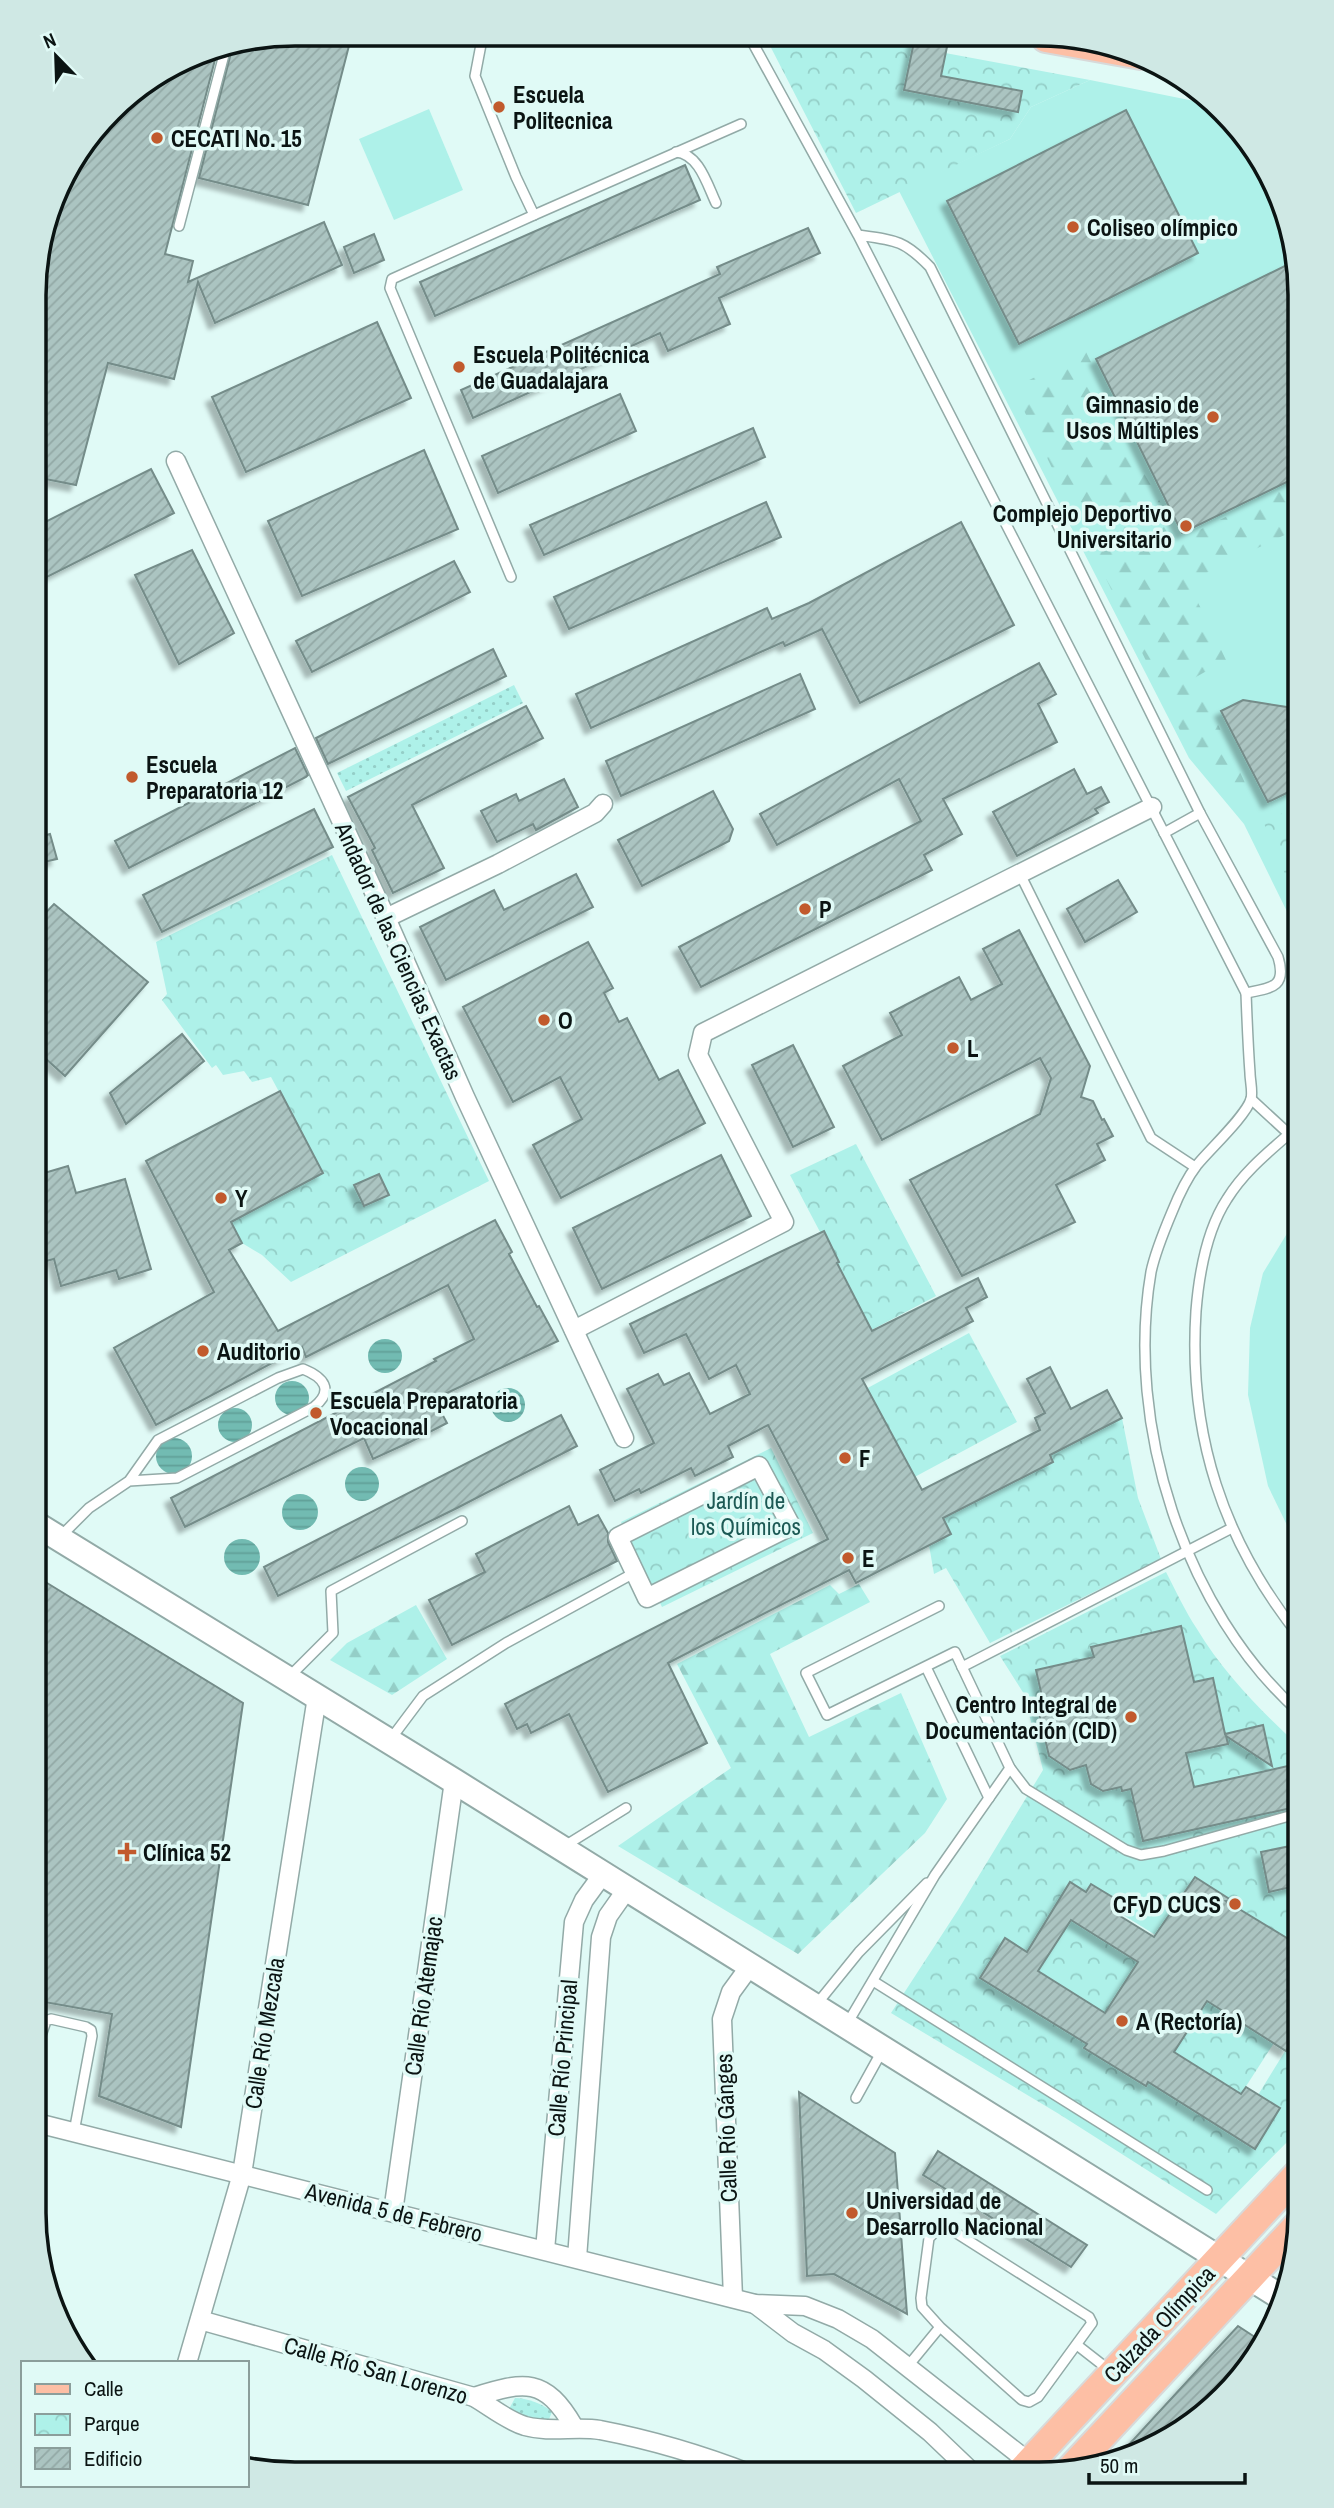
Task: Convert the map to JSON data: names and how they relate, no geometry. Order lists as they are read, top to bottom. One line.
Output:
{"streets":{"main road":["Calzada Olímpica"],"street":["Andador de las Ciencias Exactas","Calle Río Atemajac","Calle Río Mezcala","Calle Río Principal","Calle Río Gánges","Avenida 5 de Febrero","Calle Río San Lorenzo"]},"crossings":[["Calle Río Atemajac","Avenida 5 de Febrero"],["Calle Río Mezcala","Avenida 5 de Febrero"],["Calle Río Mezcala","Calle Río San Lorenzo"],["Calle Río Principal","Avenida 5 de Febrero"],["Calle Río Gánges","Avenida 5 de Febrero"]],"parks":["Jardín de los Químicos"],"places":{"other":["Escuela Politecnica","CECATI No. 15","Coliseo olímpico","Escuela Politécnica de Guadalajara","Gimnasio de Usos Múltiples","Complejo Deportivo Universitario","Escuela Preparatoria 12","P","O","L","Y","Auditorio","Escuela Preparatoria Vocacional","F","E","Centro Integral de Documentación (CID)","CFyD CUCS","A (Rectoría)","Universidad de Desarrollo Nacional"],"health":["Clínica 52"]},"legend":["Calle","Parque","Edificio"],"scale_bar":"50 m","north":"top left"}
